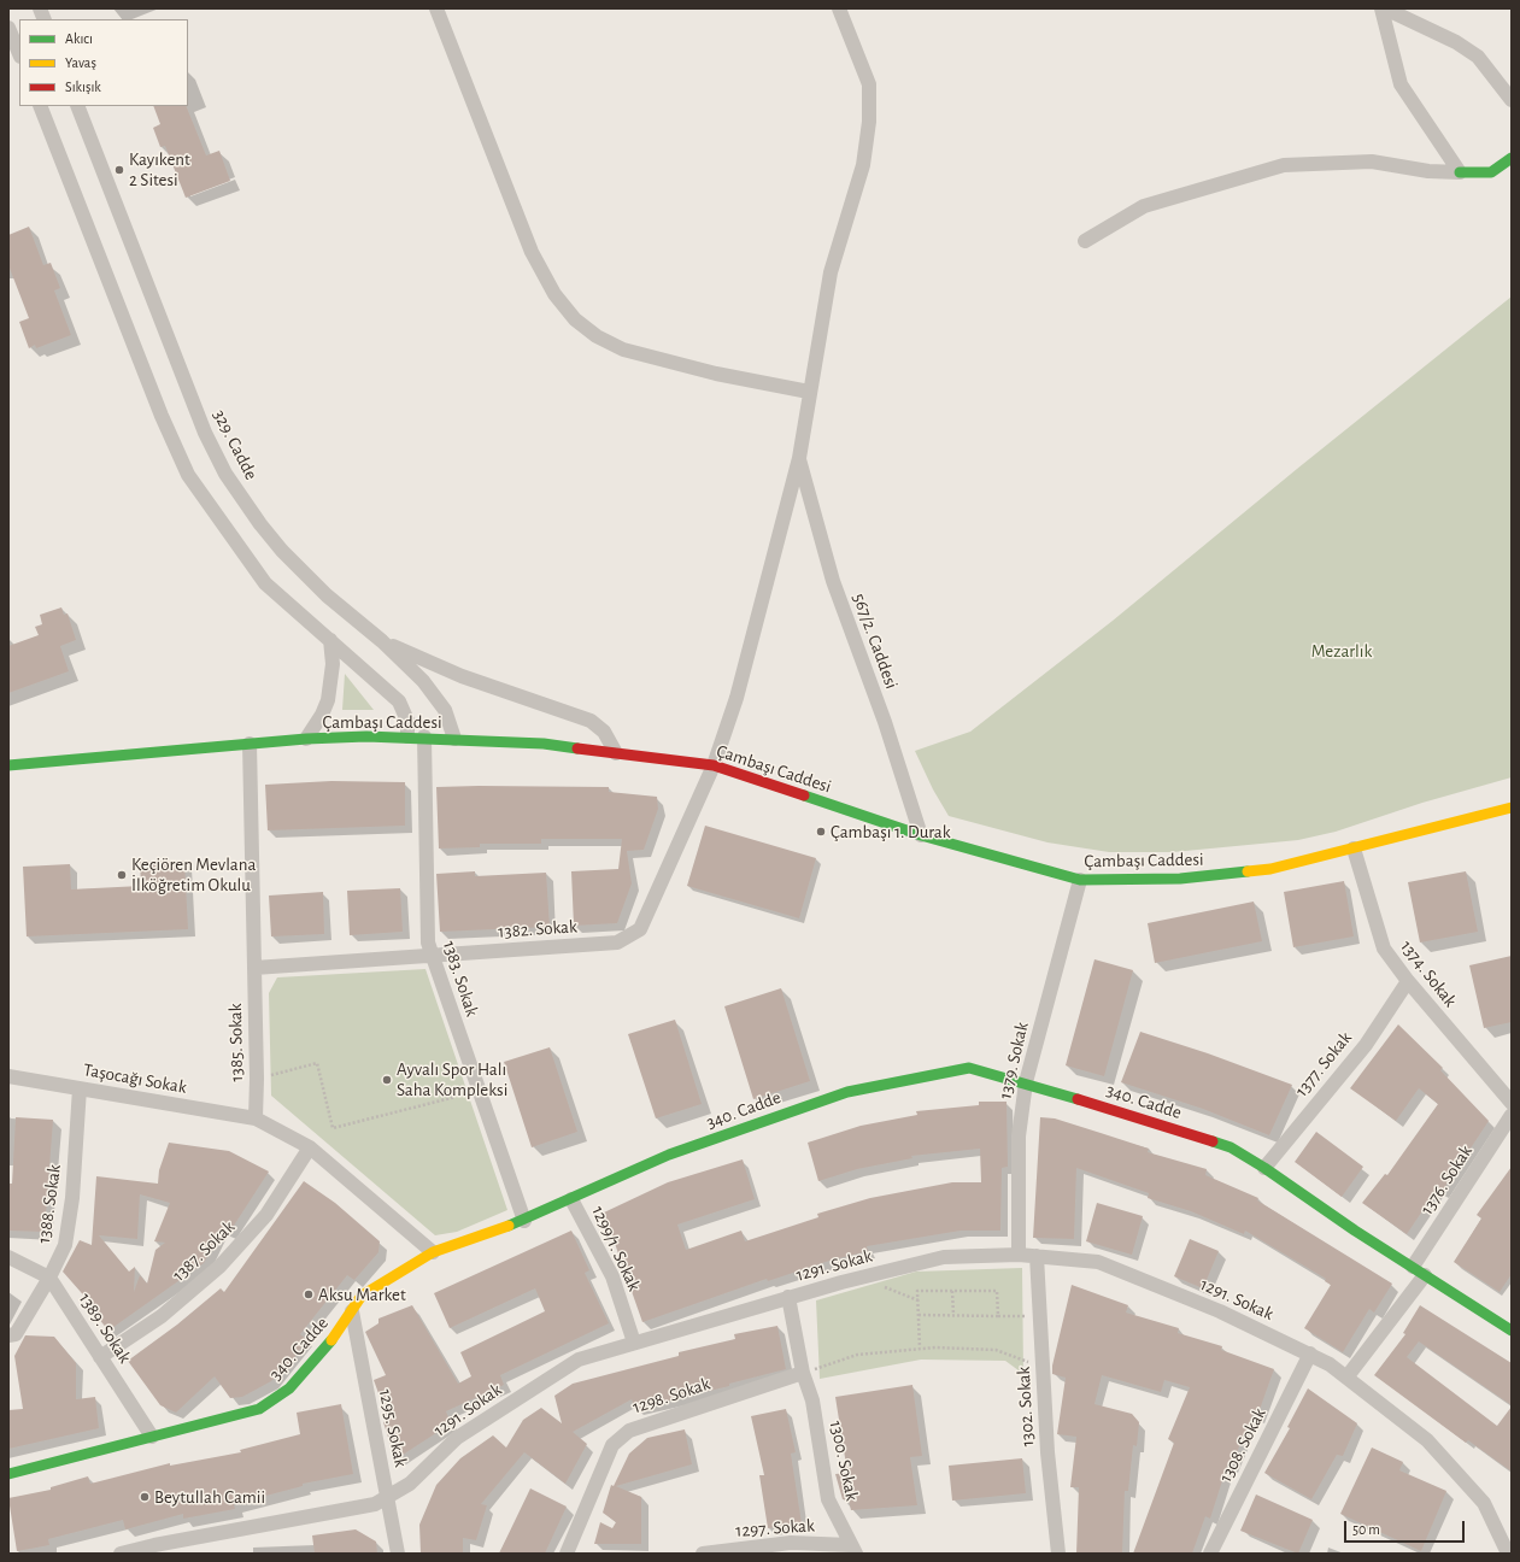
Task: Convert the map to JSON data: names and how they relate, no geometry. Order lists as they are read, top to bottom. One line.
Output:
{"streets":{"street":["329. Cadde","567/2. Caddesi","Çambaşı Caddesi","1382. Sokak","1374. Sokak","1383. Sokak","1385. Sokak","1379. Sokak","1377. Sokak","Taşocağı Sokak","340. Cadde","1376. Sokak","1388. Sokak","1299/1. Sokak","1387. Sokak","1291. Sokak","1389. Sokak","1298. Sokak","1302. Sokak","1295. Sokak","1308. Sokak","1300. Sokak","1297. Sokak"]},"crossings":[["329. Cadde","Çambaşı Caddesi"],["567/2. Caddesi","Çambaşı Caddesi"],["567/2. Caddesi","1382. Sokak"],["Çambaşı Caddesi","1382. Sokak"],["Çambaşı Caddesi","1374. Sokak"],["Çambaşı Caddesi","1383. Sokak"],["Çambaşı Caddesi","1385. Sokak"],["Çambaşı Caddesi","1379. Sokak"],["1382. Sokak","1383. Sokak"],["1382. Sokak","1385. Sokak"],["1374. Sokak","1377. Sokak"],["1383. Sokak","340. Cadde"],["1385. Sokak","Taşocağı Sokak"],["1379. Sokak","340. Cadde"],["1379. Sokak","1291. Sokak"],["1377. Sokak","340. Cadde"],["Taşocağı Sokak","1388. Sokak"],["340. Cadde","1376. Sokak"],["340. Cadde","1299/1. Sokak"],["340. Cadde","1389. Sokak"],["340. Cadde","1295. Sokak"],["1376. Sokak","1291. Sokak"],["1388. Sokak","1389. Sokak"],["1299/1. Sokak","1291. Sokak"],["1387. Sokak","1389. Sokak"],["1291. Sokak","1302. Sokak"],["1291. Sokak","1295. Sokak"],["1291. Sokak","1308. Sokak"],["1291. Sokak","1300. Sokak"],["1298. Sokak","1300. Sokak"],["1300. Sokak","1297. Sokak"]],"parks":["Mezarlık"],"places":["Kayıkent 2 Sitesi","Çambaşı 1. Durak","Keçiören Mevlana İlköğretim Okulu","Ayvalı Spor Halı Saha Kompleksi","Aksu Market","Beytullah Camii"],"legend":["Akıcı","Yavaş","Sıkışık"],"scale_bar":"50 m"}
